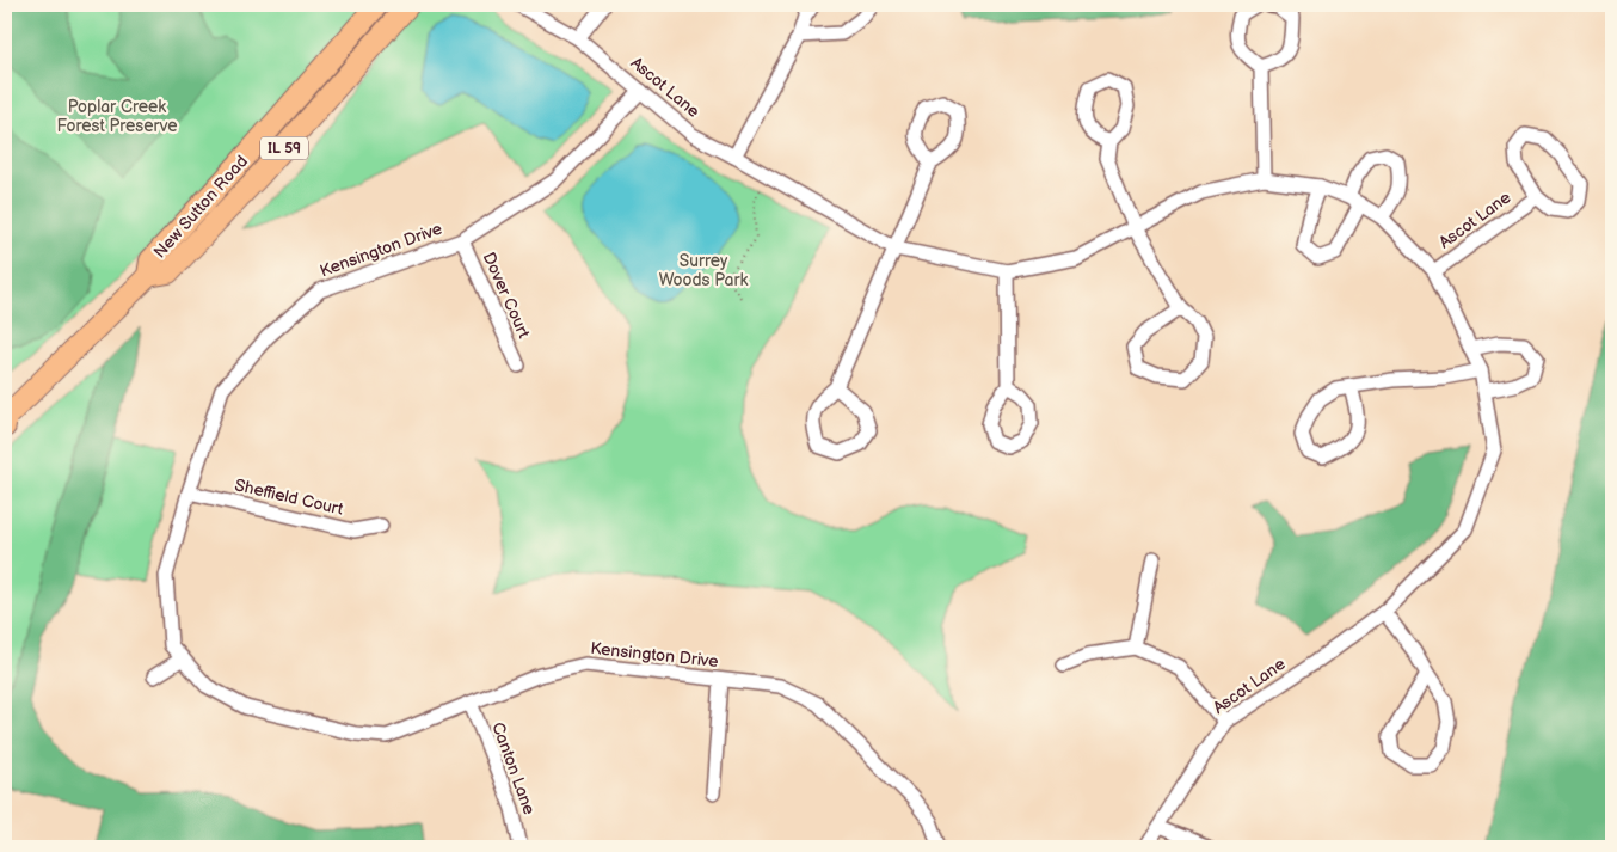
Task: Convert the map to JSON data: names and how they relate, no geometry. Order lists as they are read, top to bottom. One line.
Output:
{"streets":{"main road":["IL 59","New Sutton Road"],"street":["Ascot Lane","Kensington Drive","Dover Court","Sheffield Court","Canton Lane"]},"crossings":[["Ascot Lane","Kensington Drive"],["Kensington Drive","Dover Court"],["Kensington Drive","Sheffield Court"],["Kensington Drive","Canton Lane"]],"parks":["Poplar Creek Forest Preserve","Surrey Woods Park"]}
